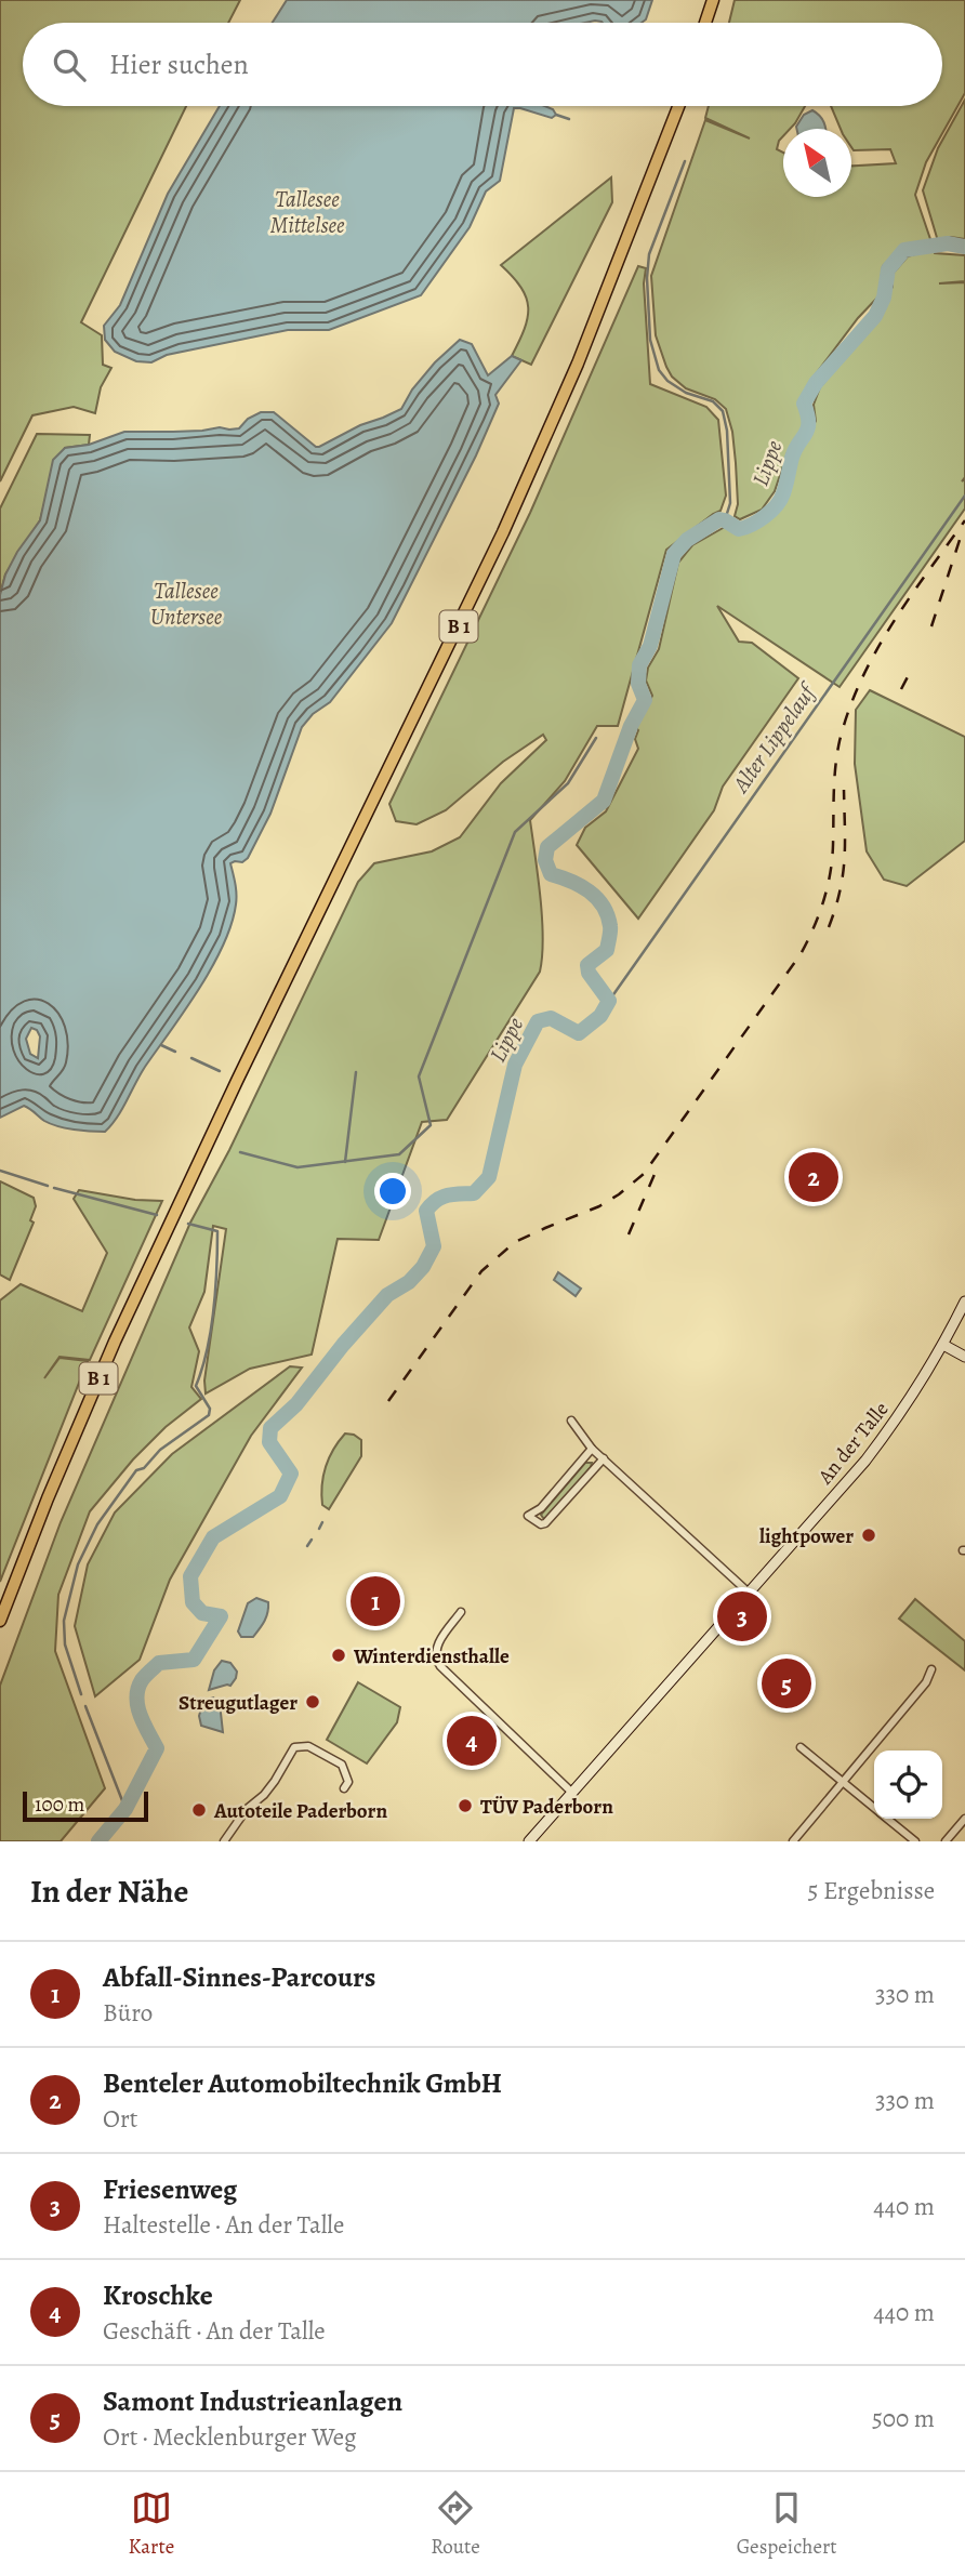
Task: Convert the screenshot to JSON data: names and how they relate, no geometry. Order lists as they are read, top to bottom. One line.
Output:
{"streets":{"highway":["B 1"],"street":["An der Talle"]},"water":["Tallesee Mittelsee","Lippe","Tallesee Untersee","Alter Lippelauf"],"places":["lightpower","Winterdiensthalle","Streugutlager","TÜV Paderborn","Autoteile Paderborn"],"scale_bar":"100 m","north":"top left","page":{"search":"Hier suchen","pins":["2","1","3","5","4"],"scale":"100 m","heading":["In der Nähe","5 Ergebnisse"],"list":[{"mark":"1","name":"Abfall-Sinnes-Parcours","note":"Büro","value":"330 m"},{"mark":"2","name":"Benteler Automobiltechnik GmbH","note":"Ort","value":"330 m"},{"mark":"3","name":"Friesenweg","note":"Haltestelle · An der Talle","value":"440 m"},{"mark":"4","name":"Kroschke","note":"Geschäft · An der Talle","value":"440 m"},{"mark":"5","name":"Samont Industrieanlagen","note":"Ort · Mecklenburger Weg","value":"500 m"}],"nav":["Karte","Route","Gespeichert"]}}
